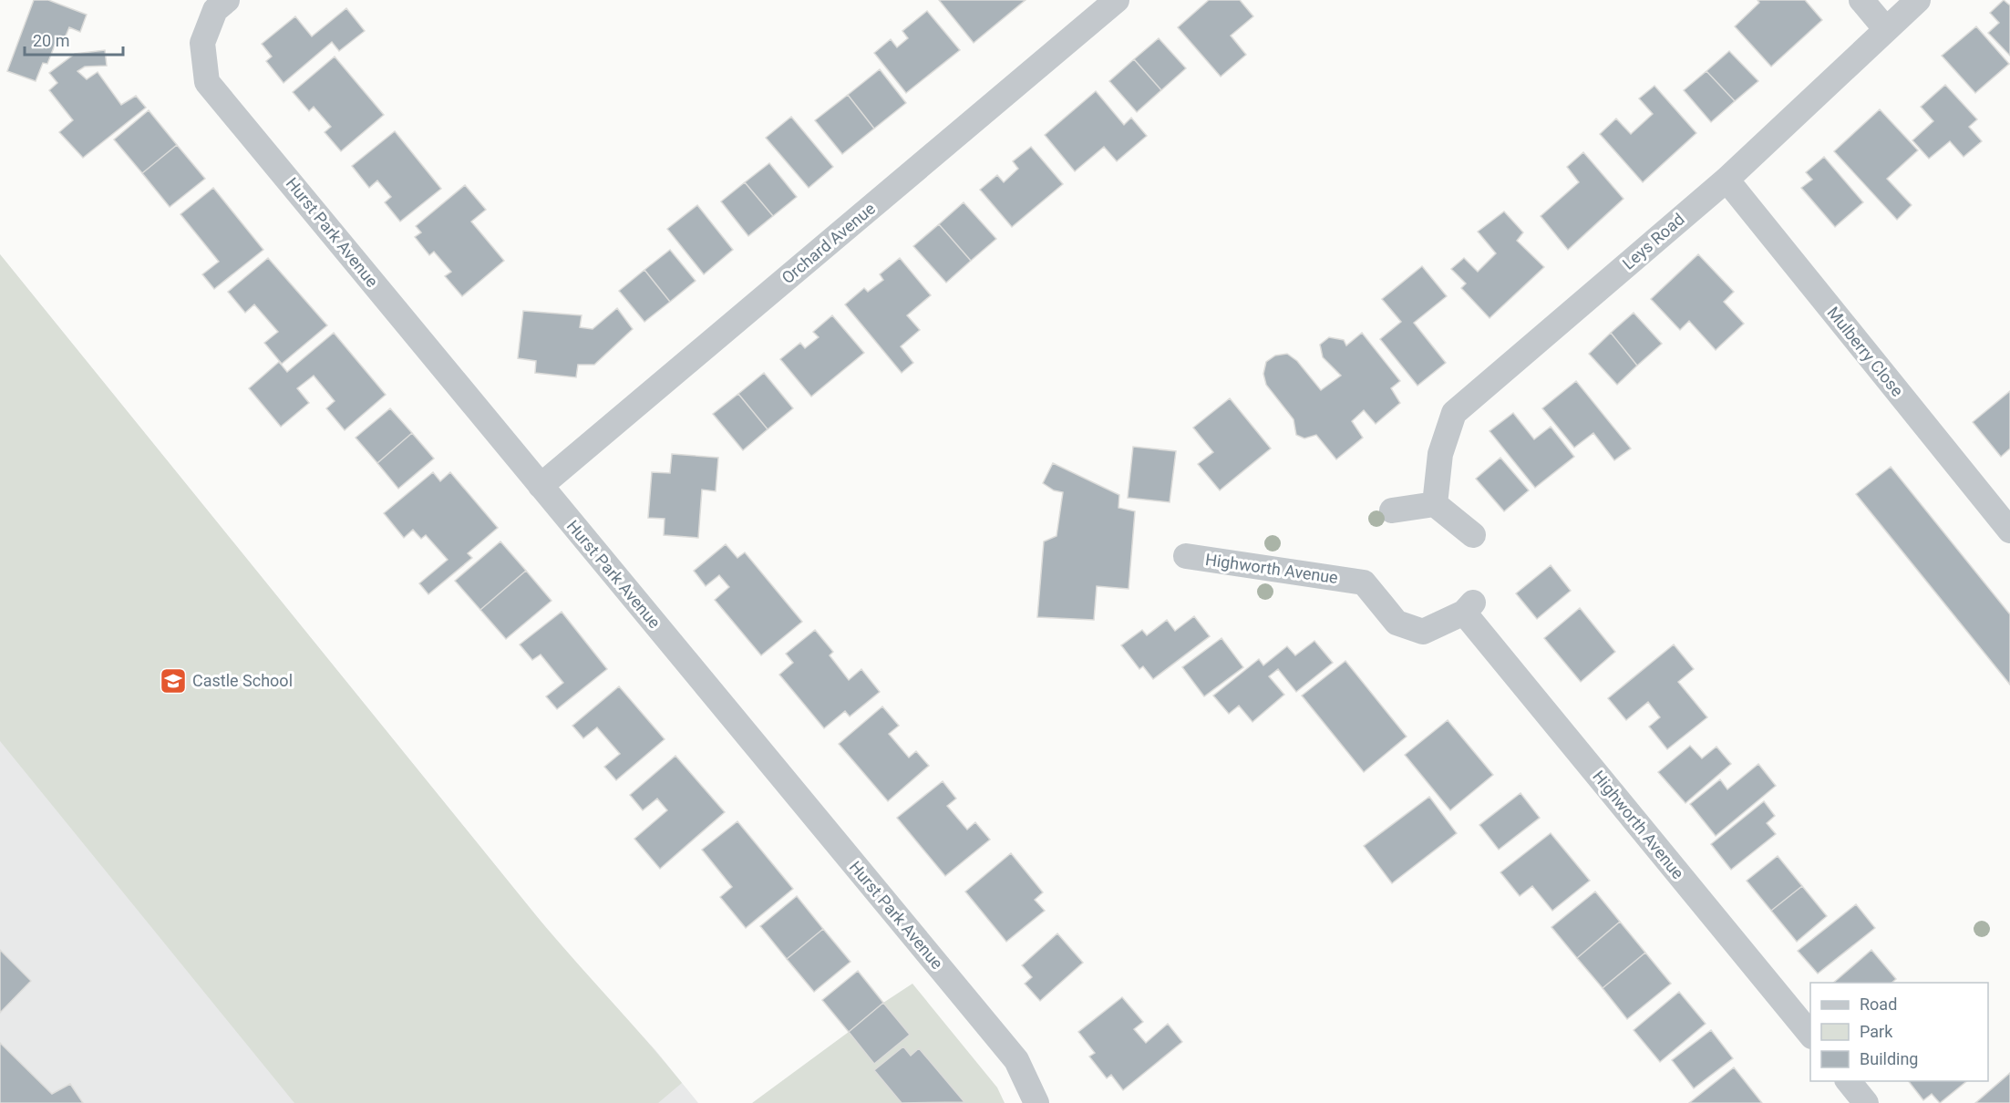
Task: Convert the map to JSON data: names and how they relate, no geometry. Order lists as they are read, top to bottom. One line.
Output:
{"streets":{"street":["Hurst Park Avenue","Leys Road","Orchard Avenue","Mulberry Close","Highworth Avenue"]},"crossings":[["Hurst Park Avenue","Orchard Avenue"],["Leys Road","Mulberry Close"]],"places":{"school or university":["Castle School"]},"legend":["Road","Park","Building"],"scale_bar":"20 m"}
